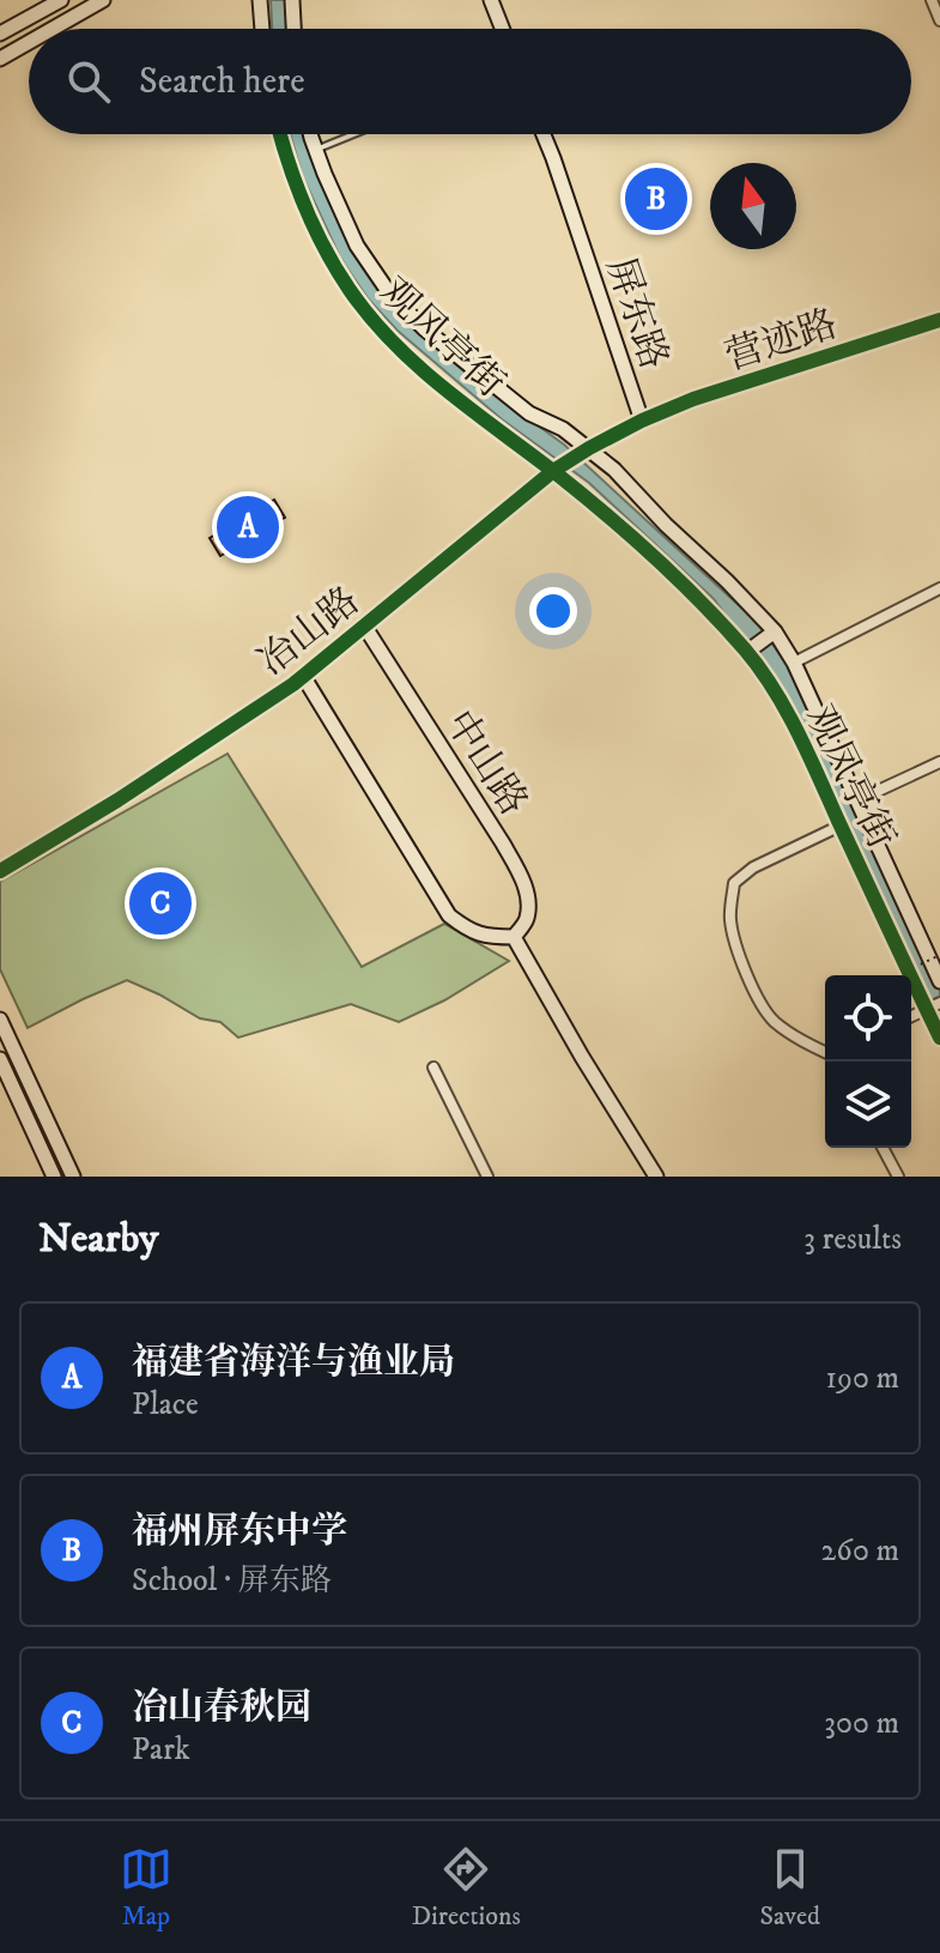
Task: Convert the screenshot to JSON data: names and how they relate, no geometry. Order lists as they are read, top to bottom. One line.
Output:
{"streets":{"street":["屏东路","观风亭街","营迹路","冶山路","中山路","观凤亭街"]},"crossings":[["屏东路","营迹路"],["屏东路","冶山路"],["观风亭街","冶山路"],["观风亭街","观凤亭街"],["营迹路","冶山路"],["冶山路","中山路"]],"north":"top","page":{"search":"Search here","pins":["B","A","C"],"heading":["Nearby","3 results"],"list":[{"mark":"A","name":"福建省海洋与渔业局","note":"Place","value":"190 m"},{"mark":"B","name":"福州屏东中学","note":"School · 屏东路","value":"260 m"},{"mark":"C","name":"冶山春秋园","note":"Park","value":"300 m"}],"nav":["Map","Directions","Saved"]}}
